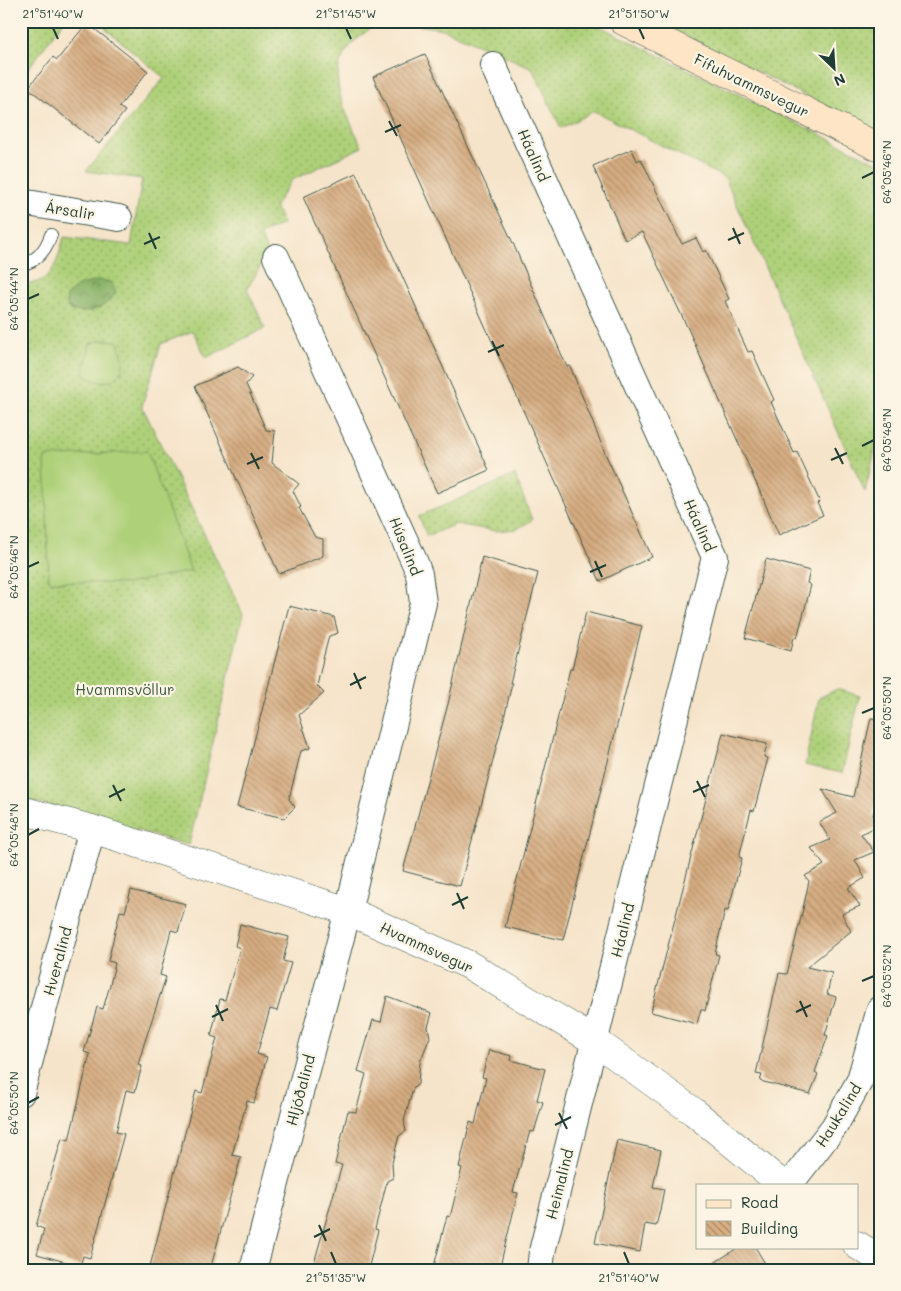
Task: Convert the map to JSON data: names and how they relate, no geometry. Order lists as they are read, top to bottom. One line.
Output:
{"streets":{"main road":["Fífuhvammsvegur"],"street":["Háalind","Ársalir","Húsalind","Hvammsvegur","Hveralind","Hljóðalind","Haukalind","Heimalind"]},"crossings":[["Háalind","Hvammsvegur"],["Háalind","Heimalind"],["Húsalind","Hvammsvegur"],["Húsalind","Hljóðalind"],["Hvammsvegur","Hveralind"],["Hvammsvegur","Hljóðalind"],["Hvammsvegur","Heimalind"]],"parks":["Hvammsvöllur"],"legend":["Road","Building"],"north":"bottom right","coordinates":["21°51'40\"W","21°51'45\"W","21°51'50\"W","64°05'46\"N","64°05'44\"N","64°05'48\"N","64°05'50\"N","64°05'52\"N","21°51'35\"W"]}
